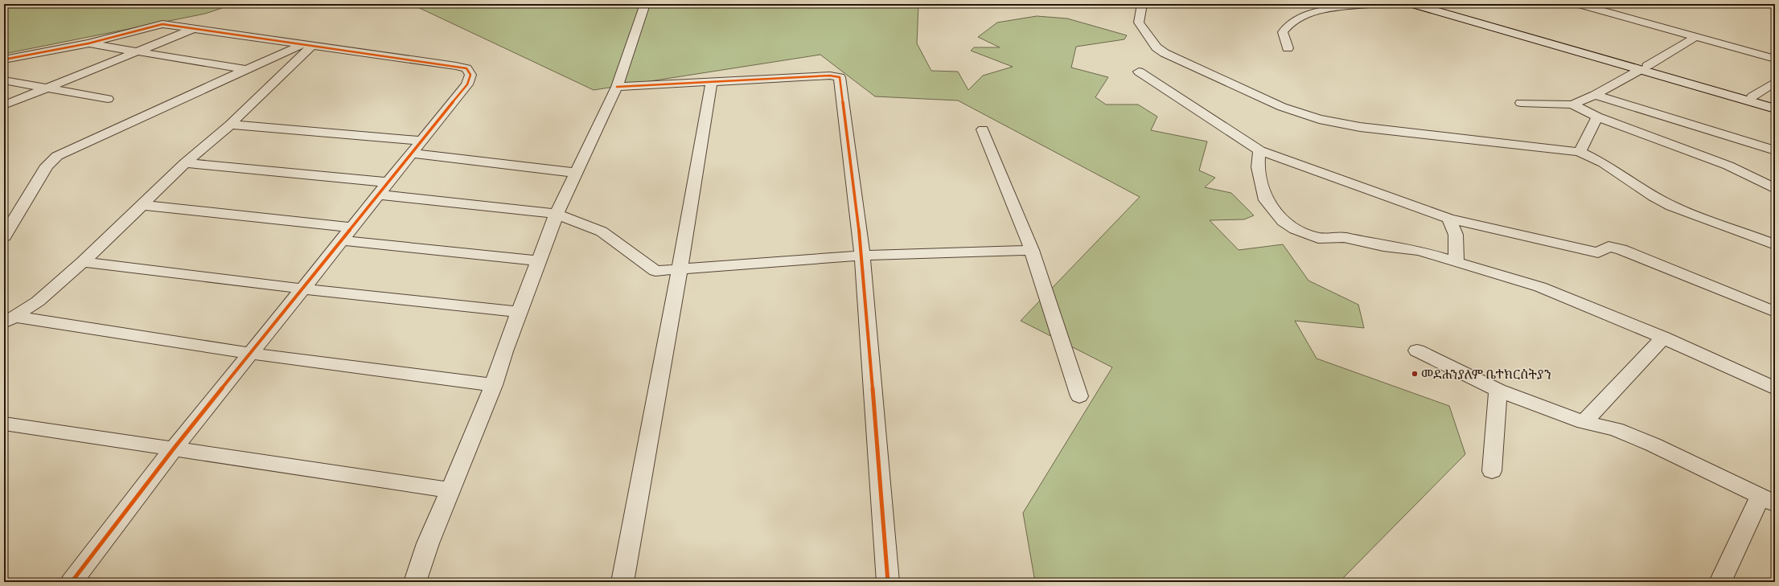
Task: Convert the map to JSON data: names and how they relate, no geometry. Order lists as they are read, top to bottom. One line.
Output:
{"places":["መደሐንያለም ቤተክርስትያን"]}
